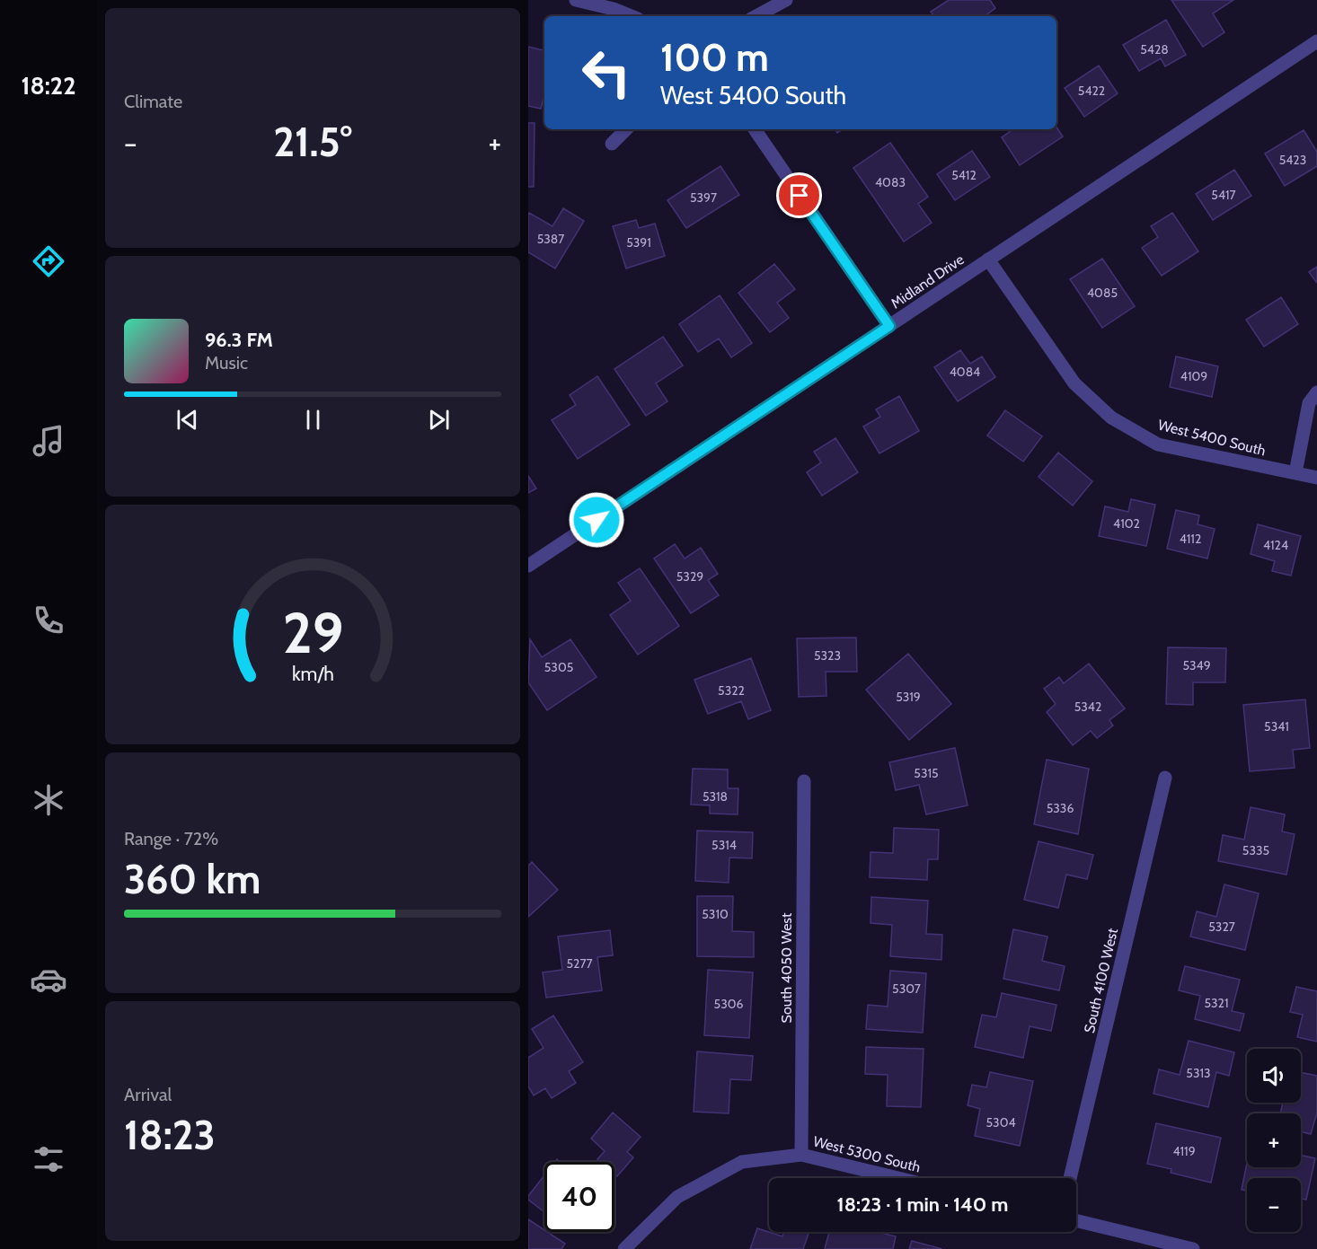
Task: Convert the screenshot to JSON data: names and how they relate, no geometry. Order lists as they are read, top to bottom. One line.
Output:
{"streets":{"street":["Midland Drive","West 5400 South","South 4050 West","South 4100 West","West 5300 South"]},"crossings":[["Midland Drive","West 5400 South"],["South 4050 West","West 5300 South"]],"house_numbers":["5428","5422","5423","5412","4083","5417","5397","5387","5391","4085","4084","4109","4102","4112","4124","5329","5323","5349","5305","5322","5319","5342","5341","5315","5318","5336","5314","5335","5310","5327","5277","5307","5321","5306","5313","5304","4119"],"page":{"tabs":"18:22","tile":["Climate",["Range · 72%","360 km"],["Arrival","18:23"]],"turn":["100 m","West 5400 South"],"heat":["−","21.5°","+"],"song":["96.3 FM","Music"],"map_buttons":["+","−"],"limit":"40","trip":"18:23 · 1 min · 140 m","gauge":["29","km/h"]}}
